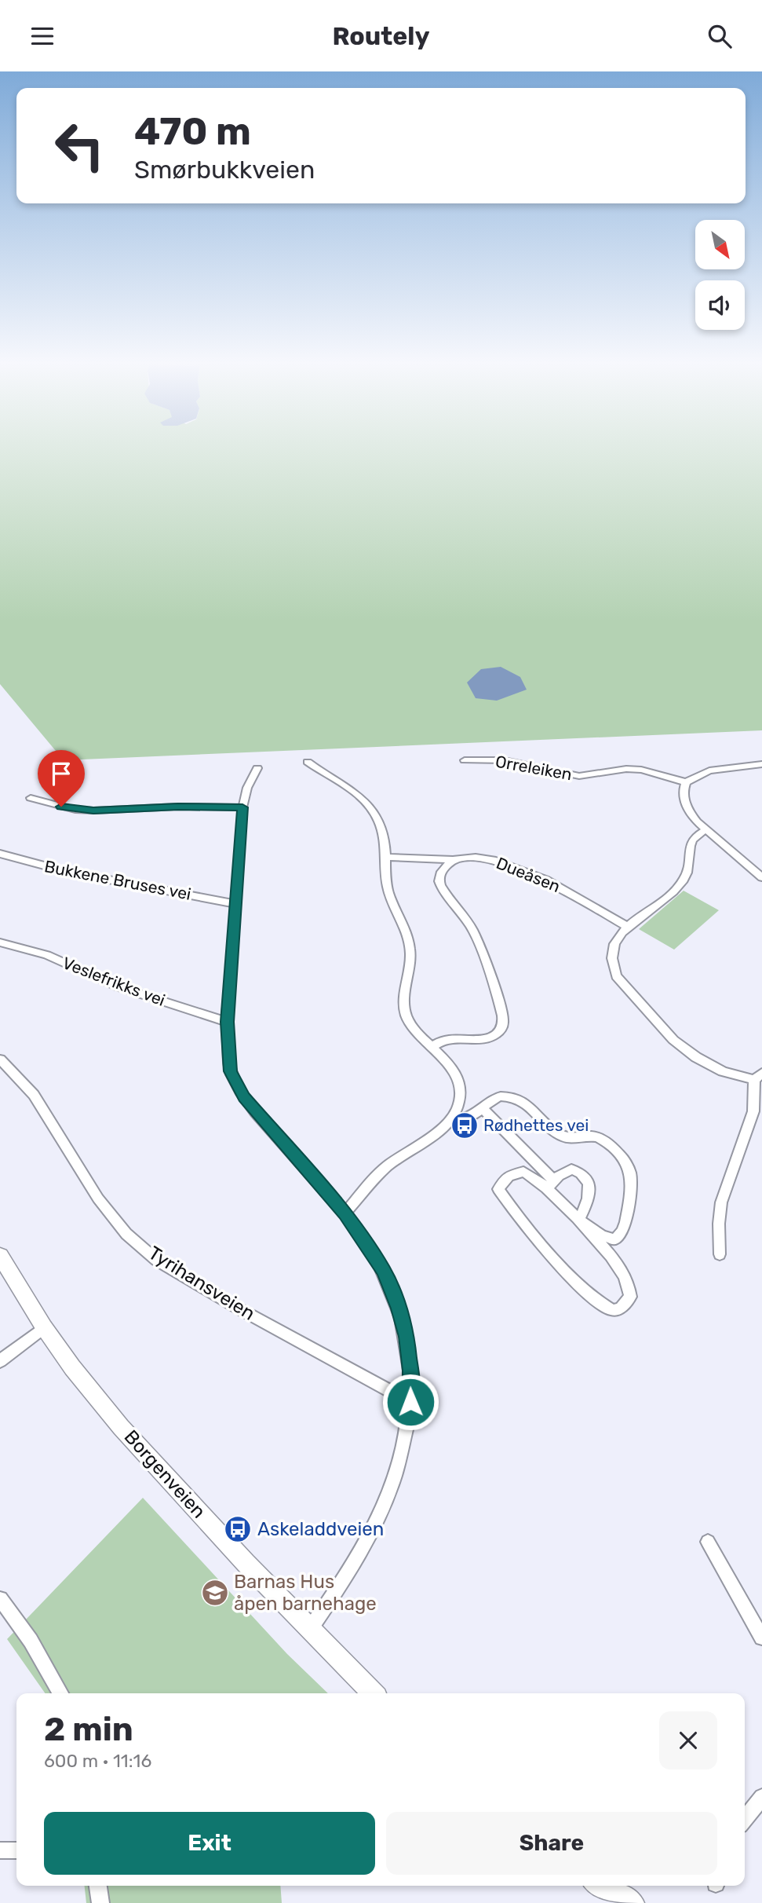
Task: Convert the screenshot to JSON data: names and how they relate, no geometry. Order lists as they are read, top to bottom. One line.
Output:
{"streets":{"street":["Orreleiken","Dueåsen","Bukkene Bruses vei","Veslefrikks vei","Tyrihansveien","Borgenveien"]},"places":{"bus stop":["Rødhettes vei","Askeladdveien"],"school or university":["Barnas Hus åpen barnehage"]},"north":"bottom right","page":{"header":"Routely","turn":["470 m","Smørbukkveien"],"heading":["2 min","600 m · 11:16"],"buttons":["Exit","Share"]}}
